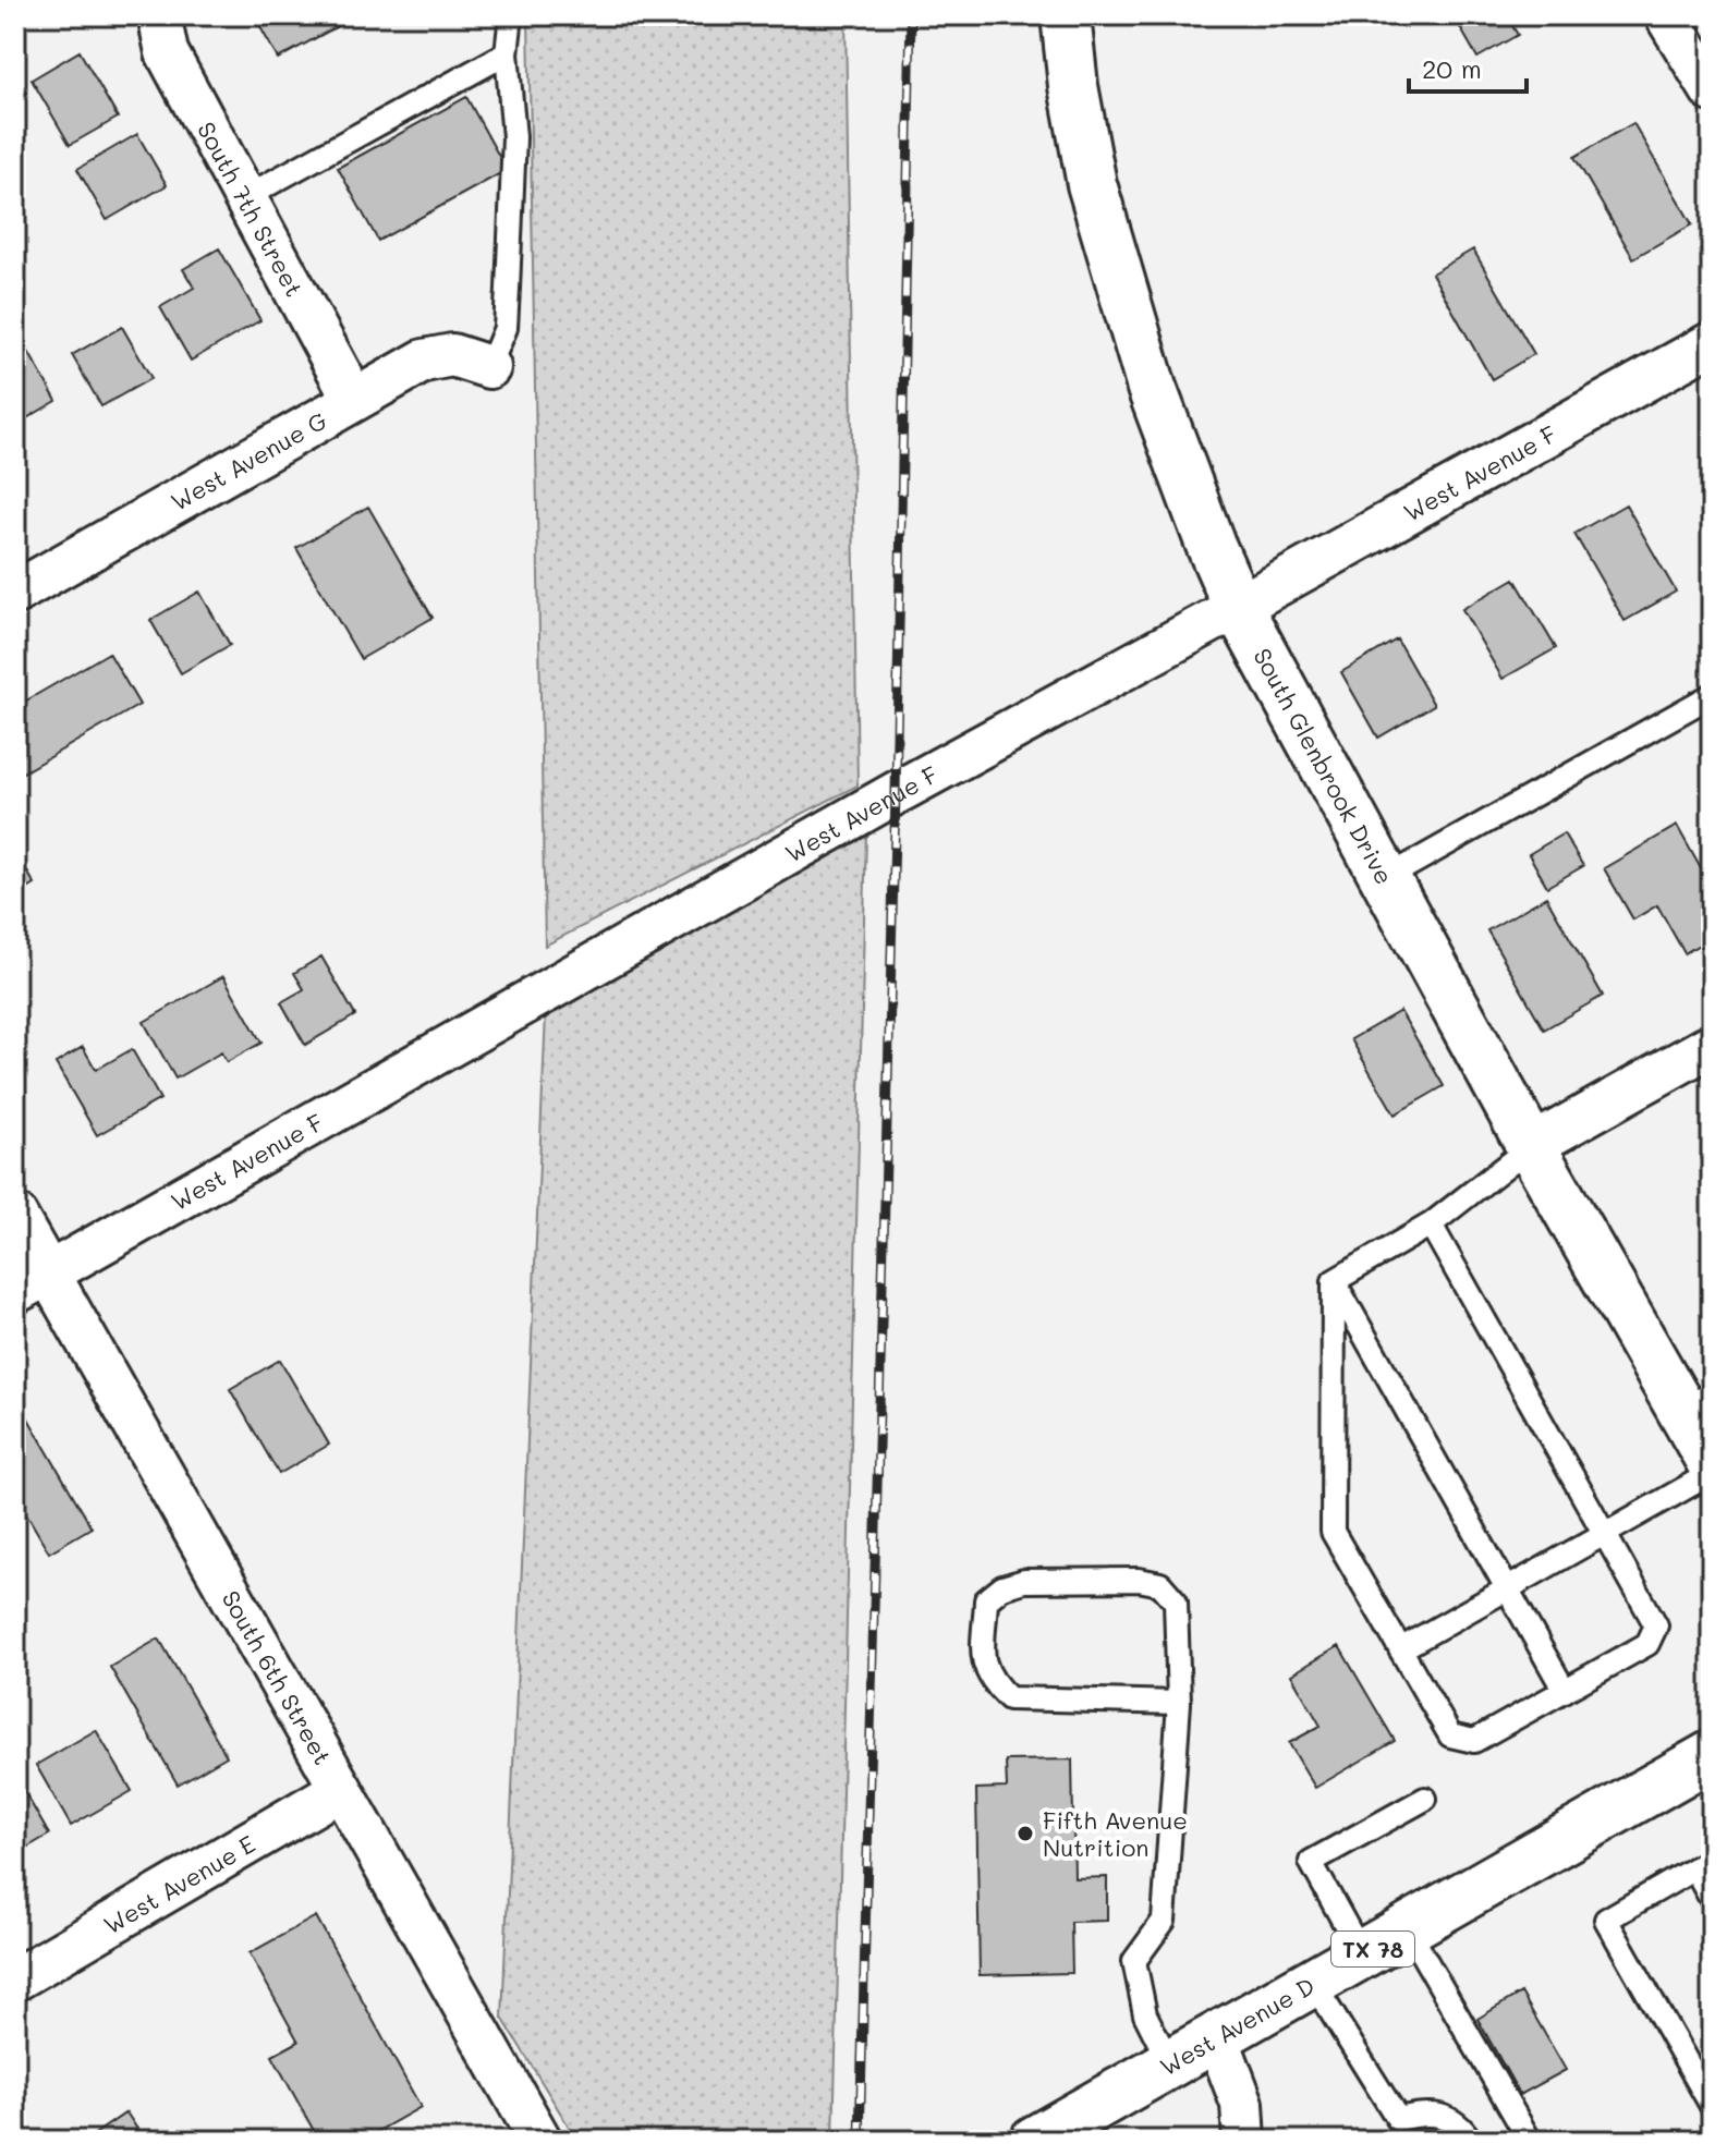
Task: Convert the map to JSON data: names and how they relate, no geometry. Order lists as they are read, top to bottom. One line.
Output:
{"streets":{"street":["South 7th Street","West Avenue G","West Avenue F","South Glenbrook Drive","South 6th Street","West Avenue E","TX 78","West Avenue D"]},"crossings":[["South 7th Street","West Avenue G"],["West Avenue F","South Glenbrook Drive"],["West Avenue F","South 6th Street"],["South 6th Street","West Avenue E"]],"places":["Fifth Avenue Nutrition"],"scale_bar":"20 m"}
